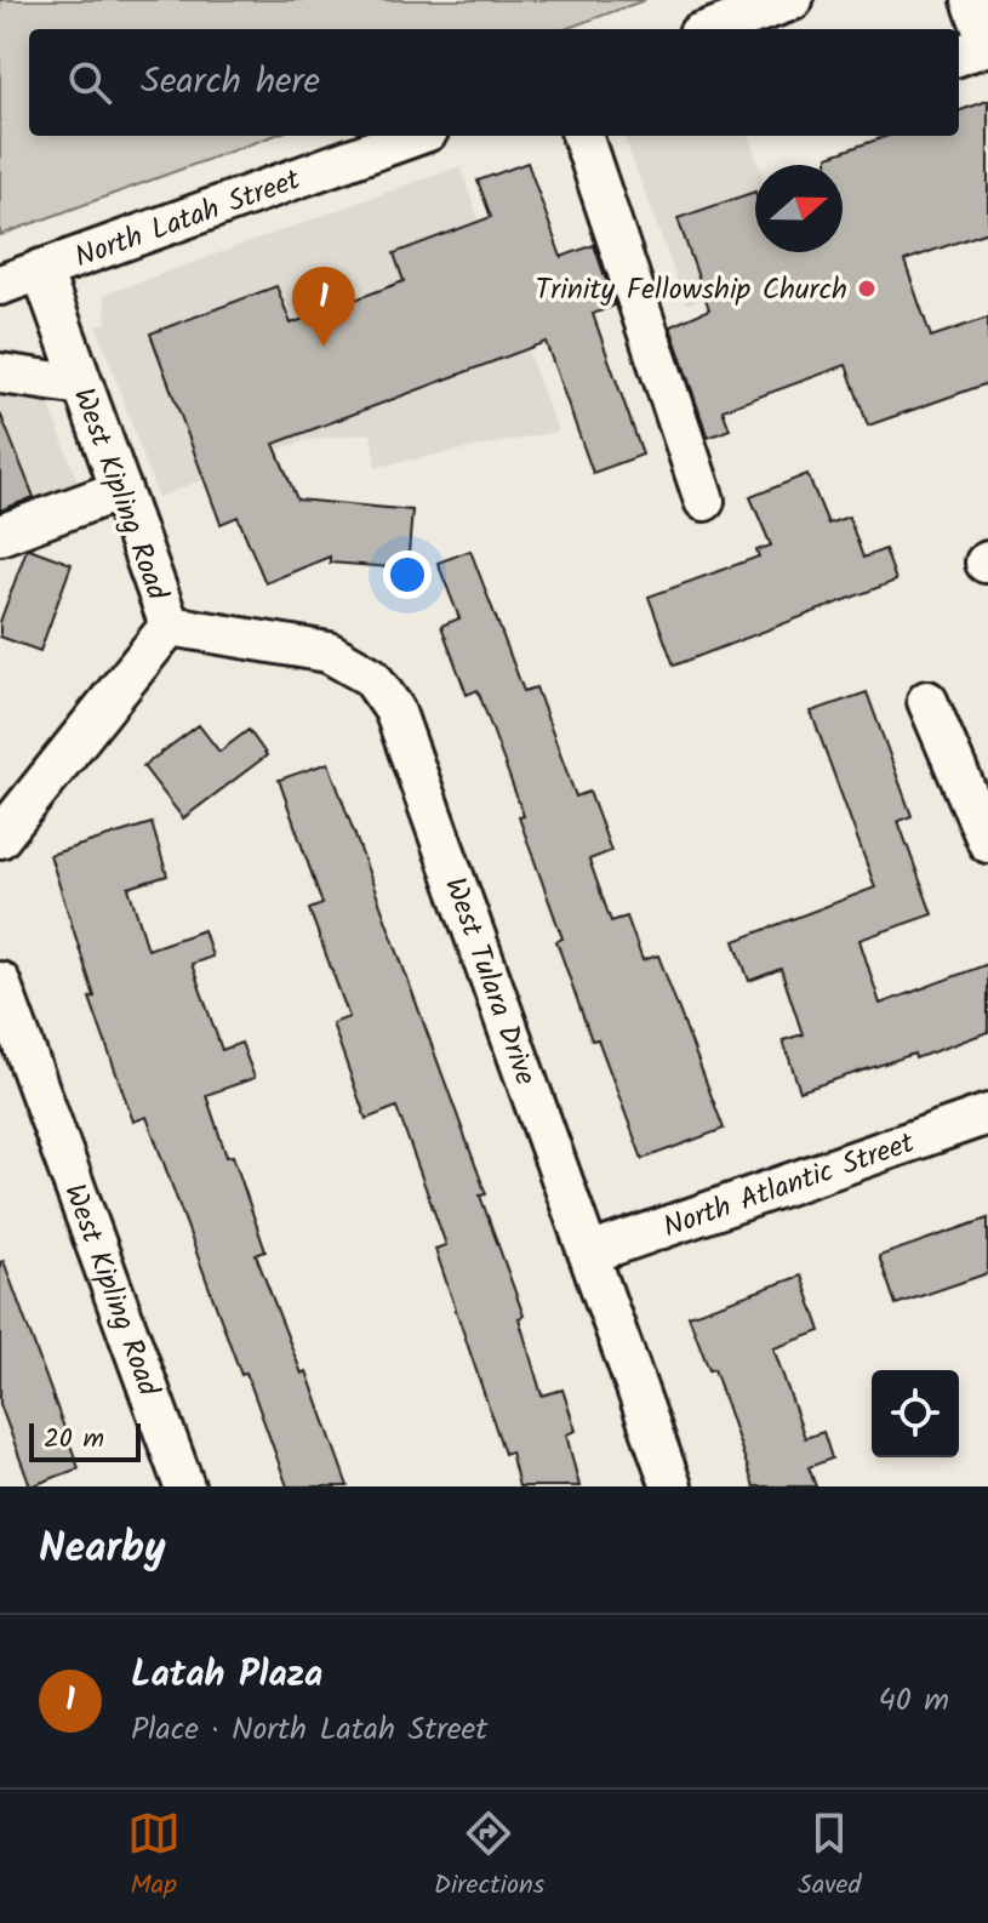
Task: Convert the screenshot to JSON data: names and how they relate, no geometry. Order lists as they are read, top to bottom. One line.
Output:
{"streets":{"street":["North Latah Street","West Kipling Road","West Tulara Drive","North Atlantic Street"]},"crossings":[["North Latah Street","West Kipling Road"],["West Kipling Road","West Tulara Drive"],["West Tulara Drive","North Atlantic Street"]],"places":["Trinity Fellowship Church"],"scale_bar":"20 m","north":"right","page":{"search":"Search here","pins":"1","scale":"20 m","heading":"Nearby","list":[{"mark":"1","name":"Latah Plaza","note":"Place · North Latah Street","value":"40 m"}],"nav":["Map","Directions","Saved"]}}
